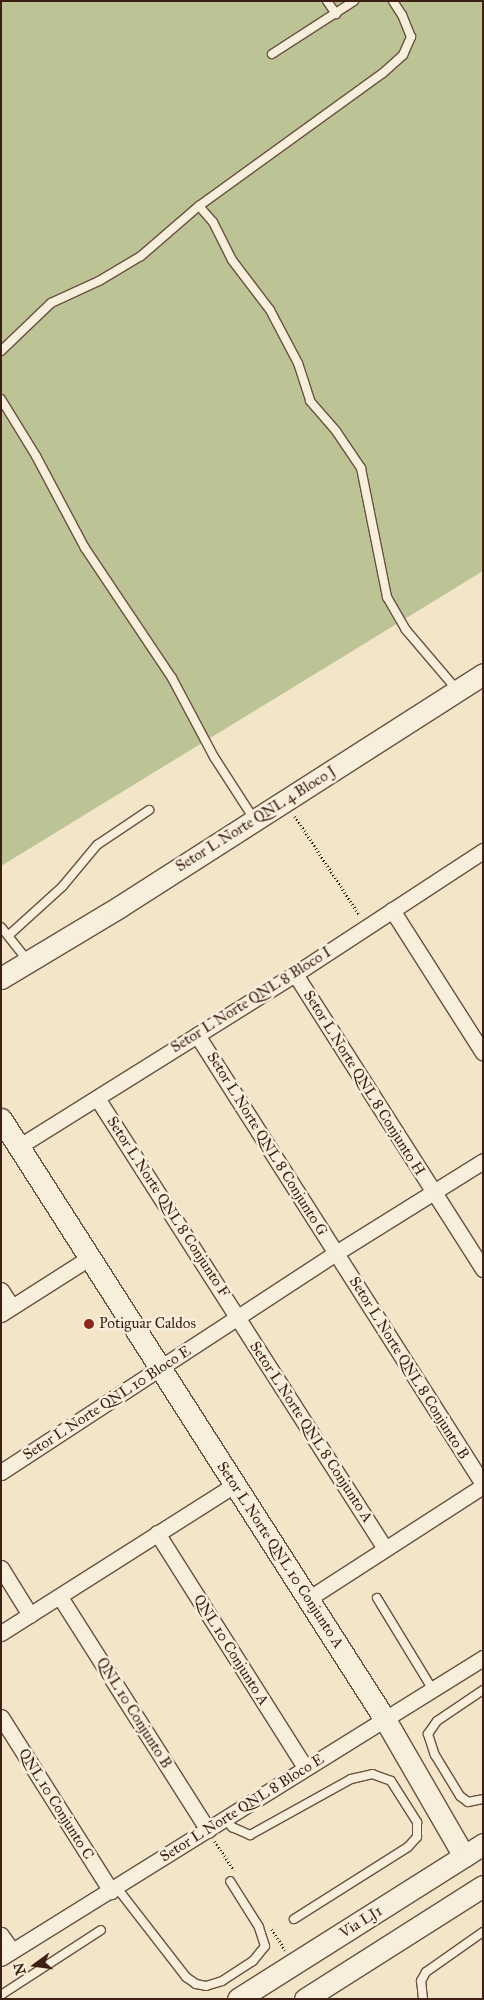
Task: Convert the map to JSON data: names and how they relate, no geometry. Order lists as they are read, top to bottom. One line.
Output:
{"streets":{"main road":["Setor L Norte QNL 4 Bloco J","Setor L Norte QNL 10 Conjunto A","Via LJ1"],"street":["Setor L Norte QNL 8 Bloco I","Setor L Norte QNL 8 Conjunto H","Setor L Norte QNL 8 Conjunto G","Setor L Norte QNL 8 Conjunto F","Setor L Norte QNL 8 Conjunto B","Setor L Norte QNL 10 Bloco E","Setor L Norte QNL 8 Conjunto A","QNL 10 Conjunto A","QNL 10 Conjunto B","QNL 10 Conjunto C","Setor L Norte QNL 8 Bloco E"]},"crossings":[["Setor L Norte QNL 8 Bloco I","Setor L Norte QNL 8 Conjunto H"],["Setor L Norte QNL 8 Bloco I","Setor L Norte QNL 8 Conjunto G"],["Setor L Norte QNL 8 Bloco I","Setor L Norte QNL 8 Conjunto F"],["Setor L Norte QNL 8 Bloco I","Setor L Norte QNL 10 Conjunto A"],["Setor L Norte QNL 8 Conjunto H","Setor L Norte QNL 10 Bloco E"],["Setor L Norte QNL 8 Conjunto G","Setor L Norte QNL 8 Conjunto B"],["Setor L Norte QNL 8 Conjunto G","Setor L Norte QNL 10 Bloco E"],["Setor L Norte QNL 8 Conjunto F","Setor L Norte QNL 10 Bloco E"],["Setor L Norte QNL 8 Conjunto F","Setor L Norte QNL 8 Conjunto A"],["Setor L Norte QNL 8 Conjunto B","Setor L Norte QNL 10 Bloco E"],["Setor L Norte QNL 10 Bloco E","Setor L Norte QNL 8 Conjunto A"],["Setor L Norte QNL 10 Bloco E","Setor L Norte QNL 10 Conjunto A"],["Setor L Norte QNL 10 Conjunto A","Setor L Norte QNL 8 Bloco E"],["Setor L Norte QNL 10 Conjunto A","Via LJ1"],["QNL 10 Conjunto A","Setor L Norte QNL 8 Bloco E"],["QNL 10 Conjunto B","Setor L Norte QNL 8 Bloco E"],["QNL 10 Conjunto C","Setor L Norte QNL 8 Bloco E"]],"places":["Potiguar Caldos"],"north":"left"}
